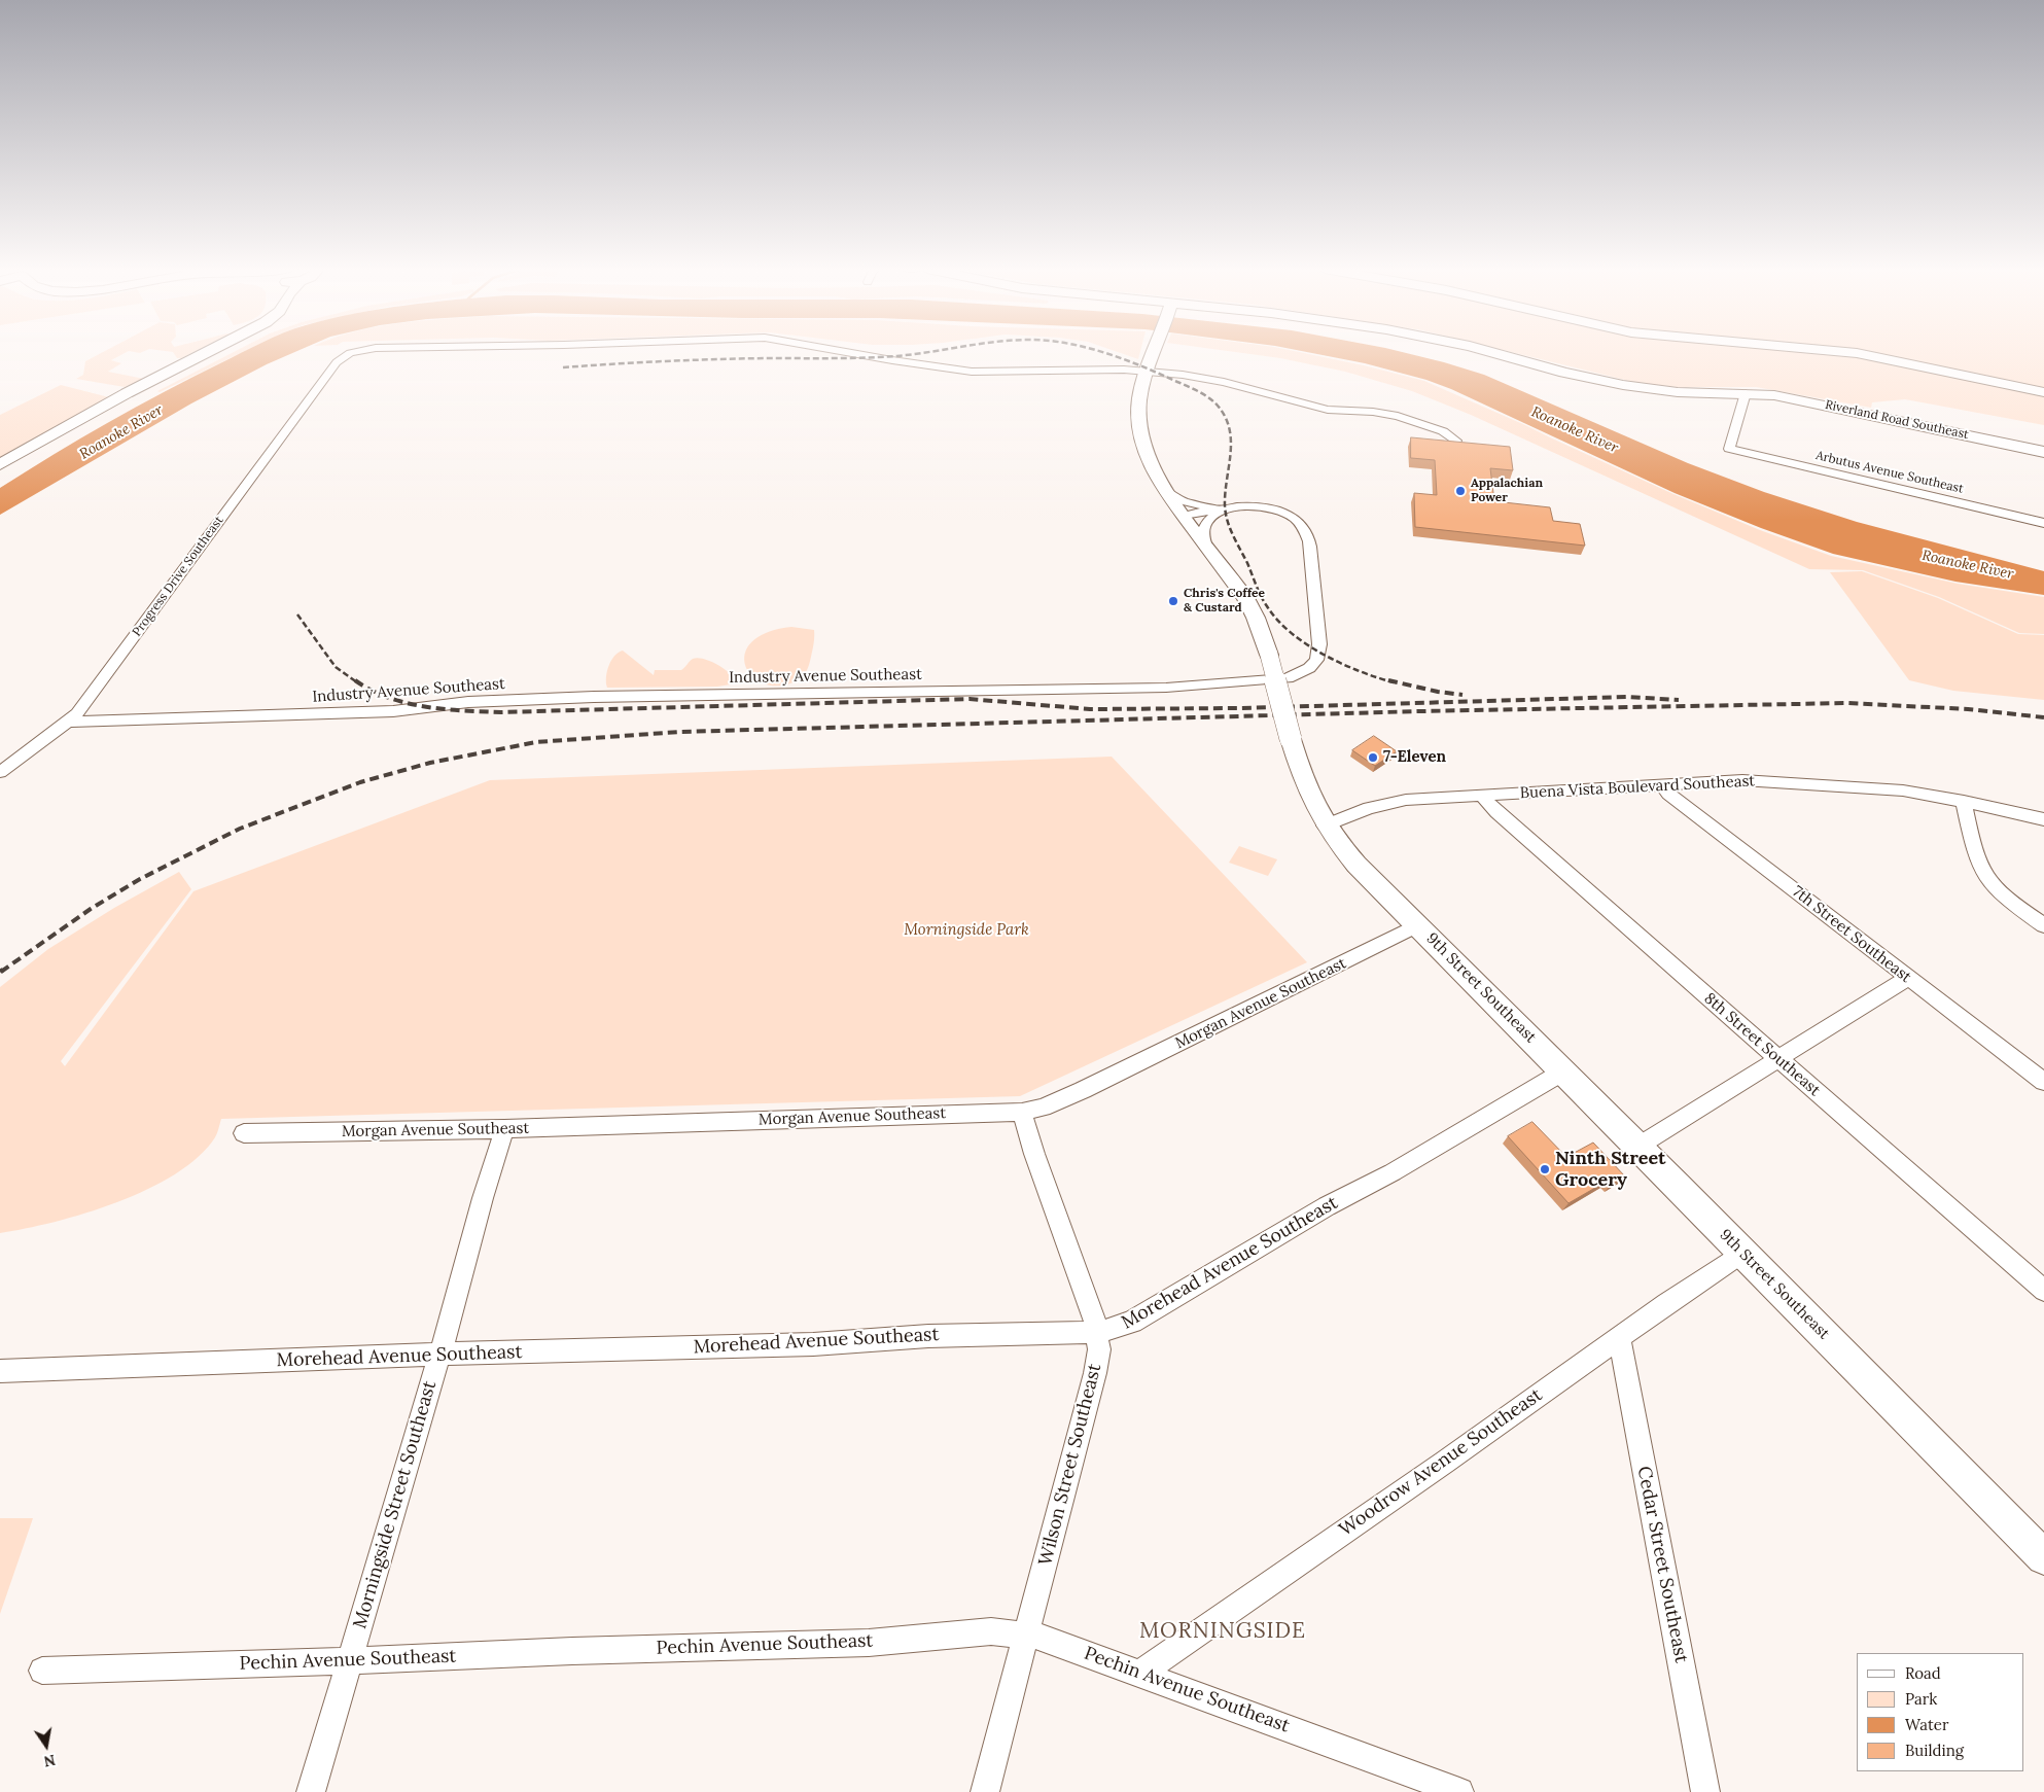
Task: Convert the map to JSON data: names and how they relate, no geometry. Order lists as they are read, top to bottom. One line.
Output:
{"streets":{"main road":["Riverland Road Southeast","9th Street Southeast"],"street":["Arbutus Avenue Southeast","Progress Drive Southeast","Industry Avenue Southeast","Buena Vista Boulevard Southeast","7th Street Southeast","Morgan Avenue Southeast","8th Street Southeast","Morehead Avenue Southeast","Woodrow Avenue Southeast","Wilson Street Southeast","Morningside Street Southeast","Cedar Street Southeast","Pechin Avenue Southeast"]},"crossings":[["Riverland Road Southeast","Arbutus Avenue Southeast"],["Progress Drive Southeast","Industry Avenue Southeast"],["Progress Drive Southeast","9th Street Southeast"],["Industry Avenue Southeast","9th Street Southeast"],["Buena Vista Boulevard Southeast","7th Street Southeast"],["Buena Vista Boulevard Southeast","9th Street Southeast"],["Buena Vista Boulevard Southeast","8th Street Southeast"],["9th Street Southeast","Morgan Avenue Southeast"],["9th Street Southeast","Morehead Avenue Southeast"],["9th Street Southeast","Woodrow Avenue Southeast"],["Morgan Avenue Southeast","Wilson Street Southeast"],["Morgan Avenue Southeast","Morningside Street Southeast"],["Morehead Avenue Southeast","Wilson Street Southeast"],["Morehead Avenue Southeast","Morningside Street Southeast"],["Woodrow Avenue Southeast","Cedar Street Southeast"],["Woodrow Avenue Southeast","Pechin Avenue Southeast"],["Wilson Street Southeast","Pechin Avenue Southeast"],["Morningside Street Southeast","Pechin Avenue Southeast"]],"districts":["MORNINGSIDE"],"water":["Roanoke River"],"parks":["Morningside Park"],"places":["Appalachian Power","Chris's Coffee & Custard","7-Eleven","Ninth Street Grocery"],"legend":["Road","Park","Water","Building"],"north":"bottom"}
